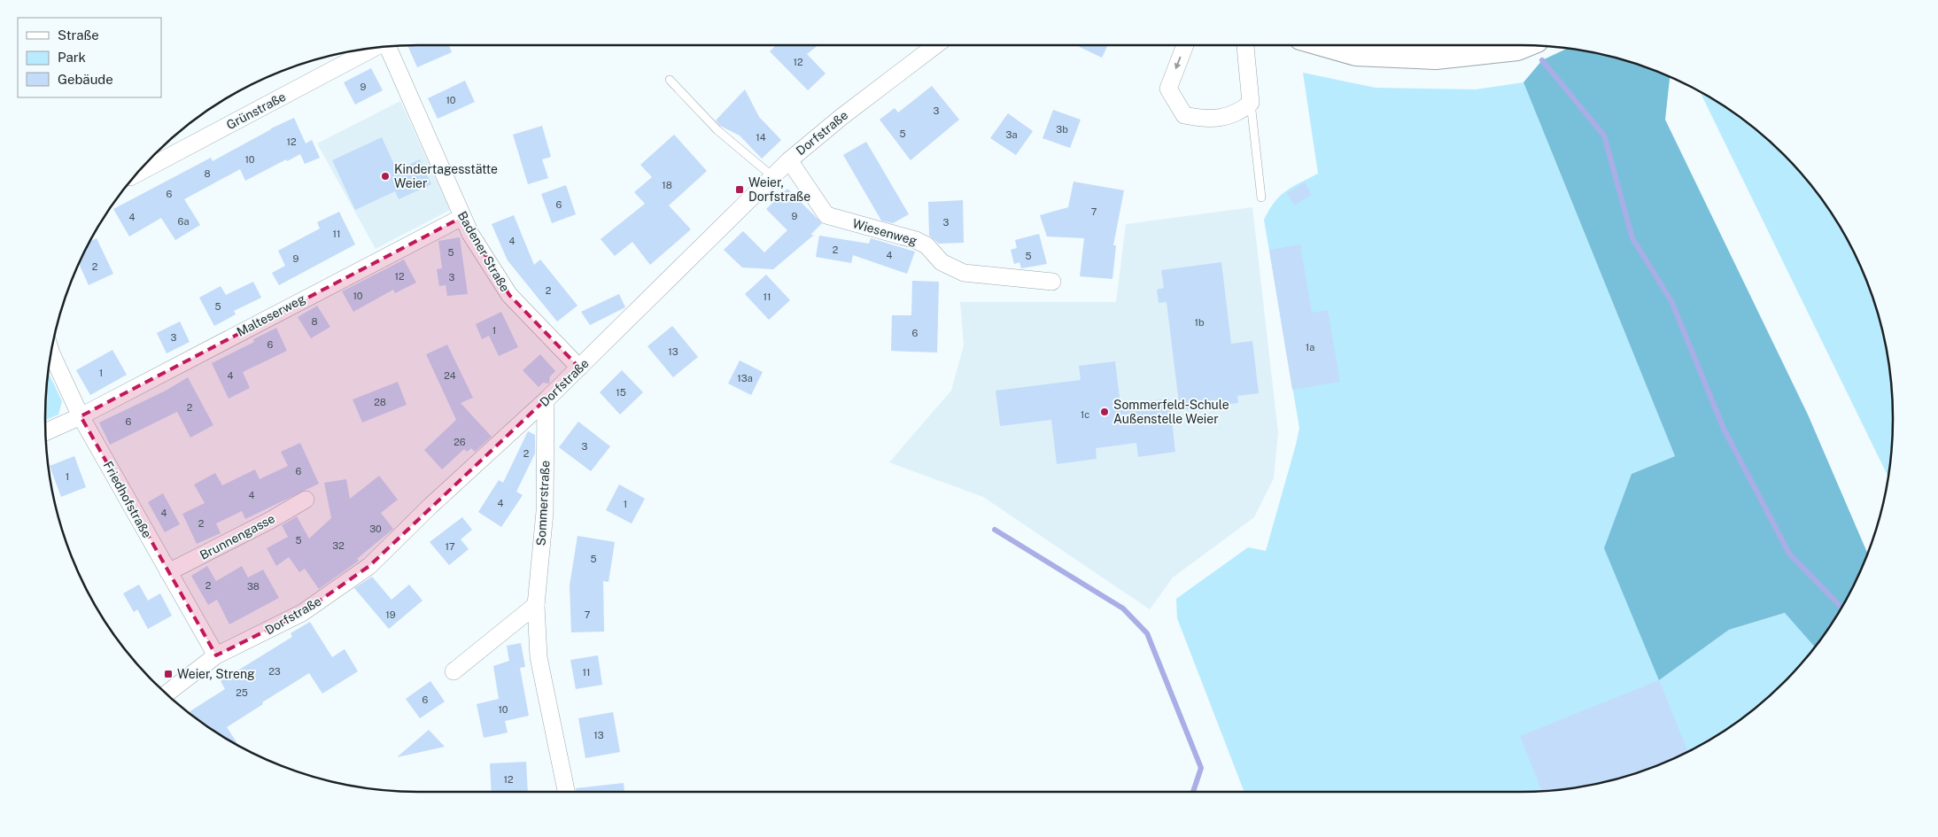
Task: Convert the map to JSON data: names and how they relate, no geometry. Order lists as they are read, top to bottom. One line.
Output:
{"streets":{"street":["Grünstraße","Dorfstraße","Wiesenweg","Badener Straße","Malteserweg","Friedhofstraße","Sommerstraße","Brunnengasse"]},"crossings":[["Dorfstraße","Wiesenweg"],["Dorfstraße","Badener Straße"],["Dorfstraße","Friedhofstraße"],["Dorfstraße","Sommerstraße"],["Badener Straße","Malteserweg"],["Malteserweg","Friedhofstraße"],["Friedhofstraße","Brunnengasse"]],"places":{"other":["Kindertagesstätte Weier","Sommerfeld-Schule Außenstelle Weier"],"transit":["Weier, Dorfstraße","Weier, Streng"]},"house_numbers":["12","9","10","3","3b","5","3a","14","12","10","8","18","6","6","7","9","4","6a","3","11","4","2","5","4","5","9","2","12","3","2","10","11","5","8","1b","1","6","3","6","1a","13","1","4","24","13a","15","28","2","1c","6","26","3","2","6","1","4","4","1","4","2","30","5","32","17","5","2","38","19","7","23","11","25","6","10","13","12"],"legend":["Straße","Park","Gebäude"]}
